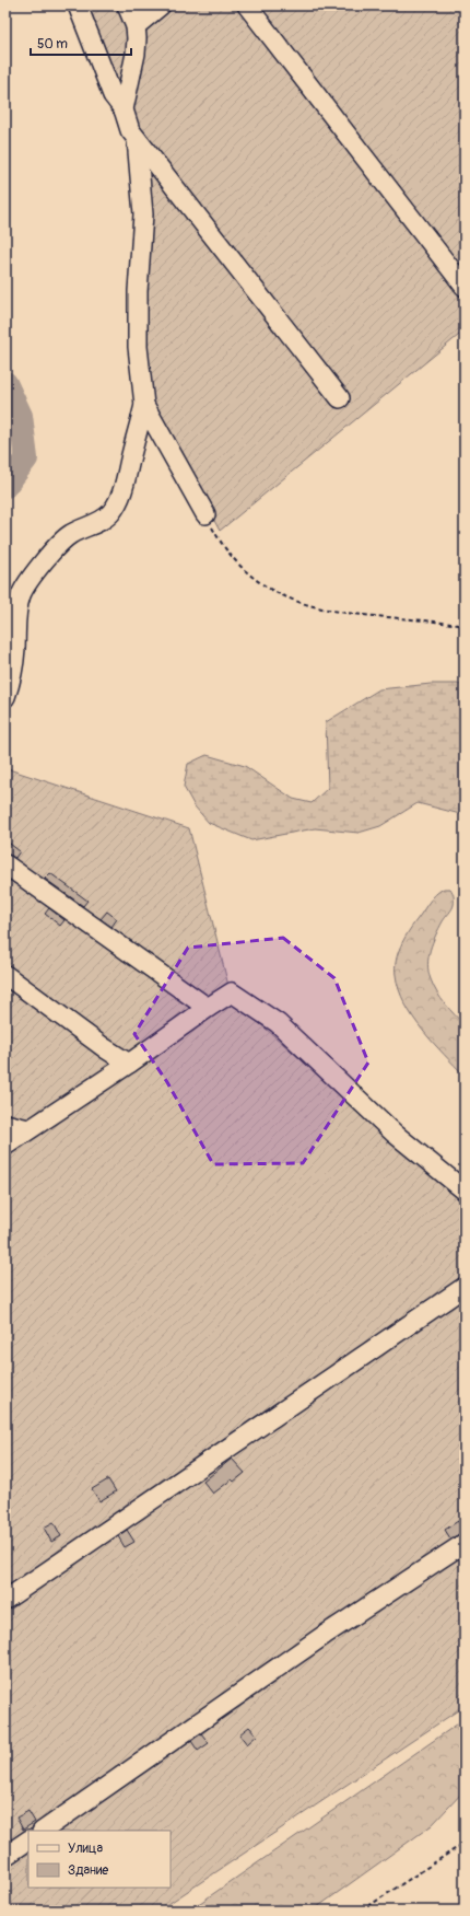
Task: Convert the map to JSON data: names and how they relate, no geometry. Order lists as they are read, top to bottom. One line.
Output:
{"legend":["Улица","Здание"],"scale_bar":"50 m"}
